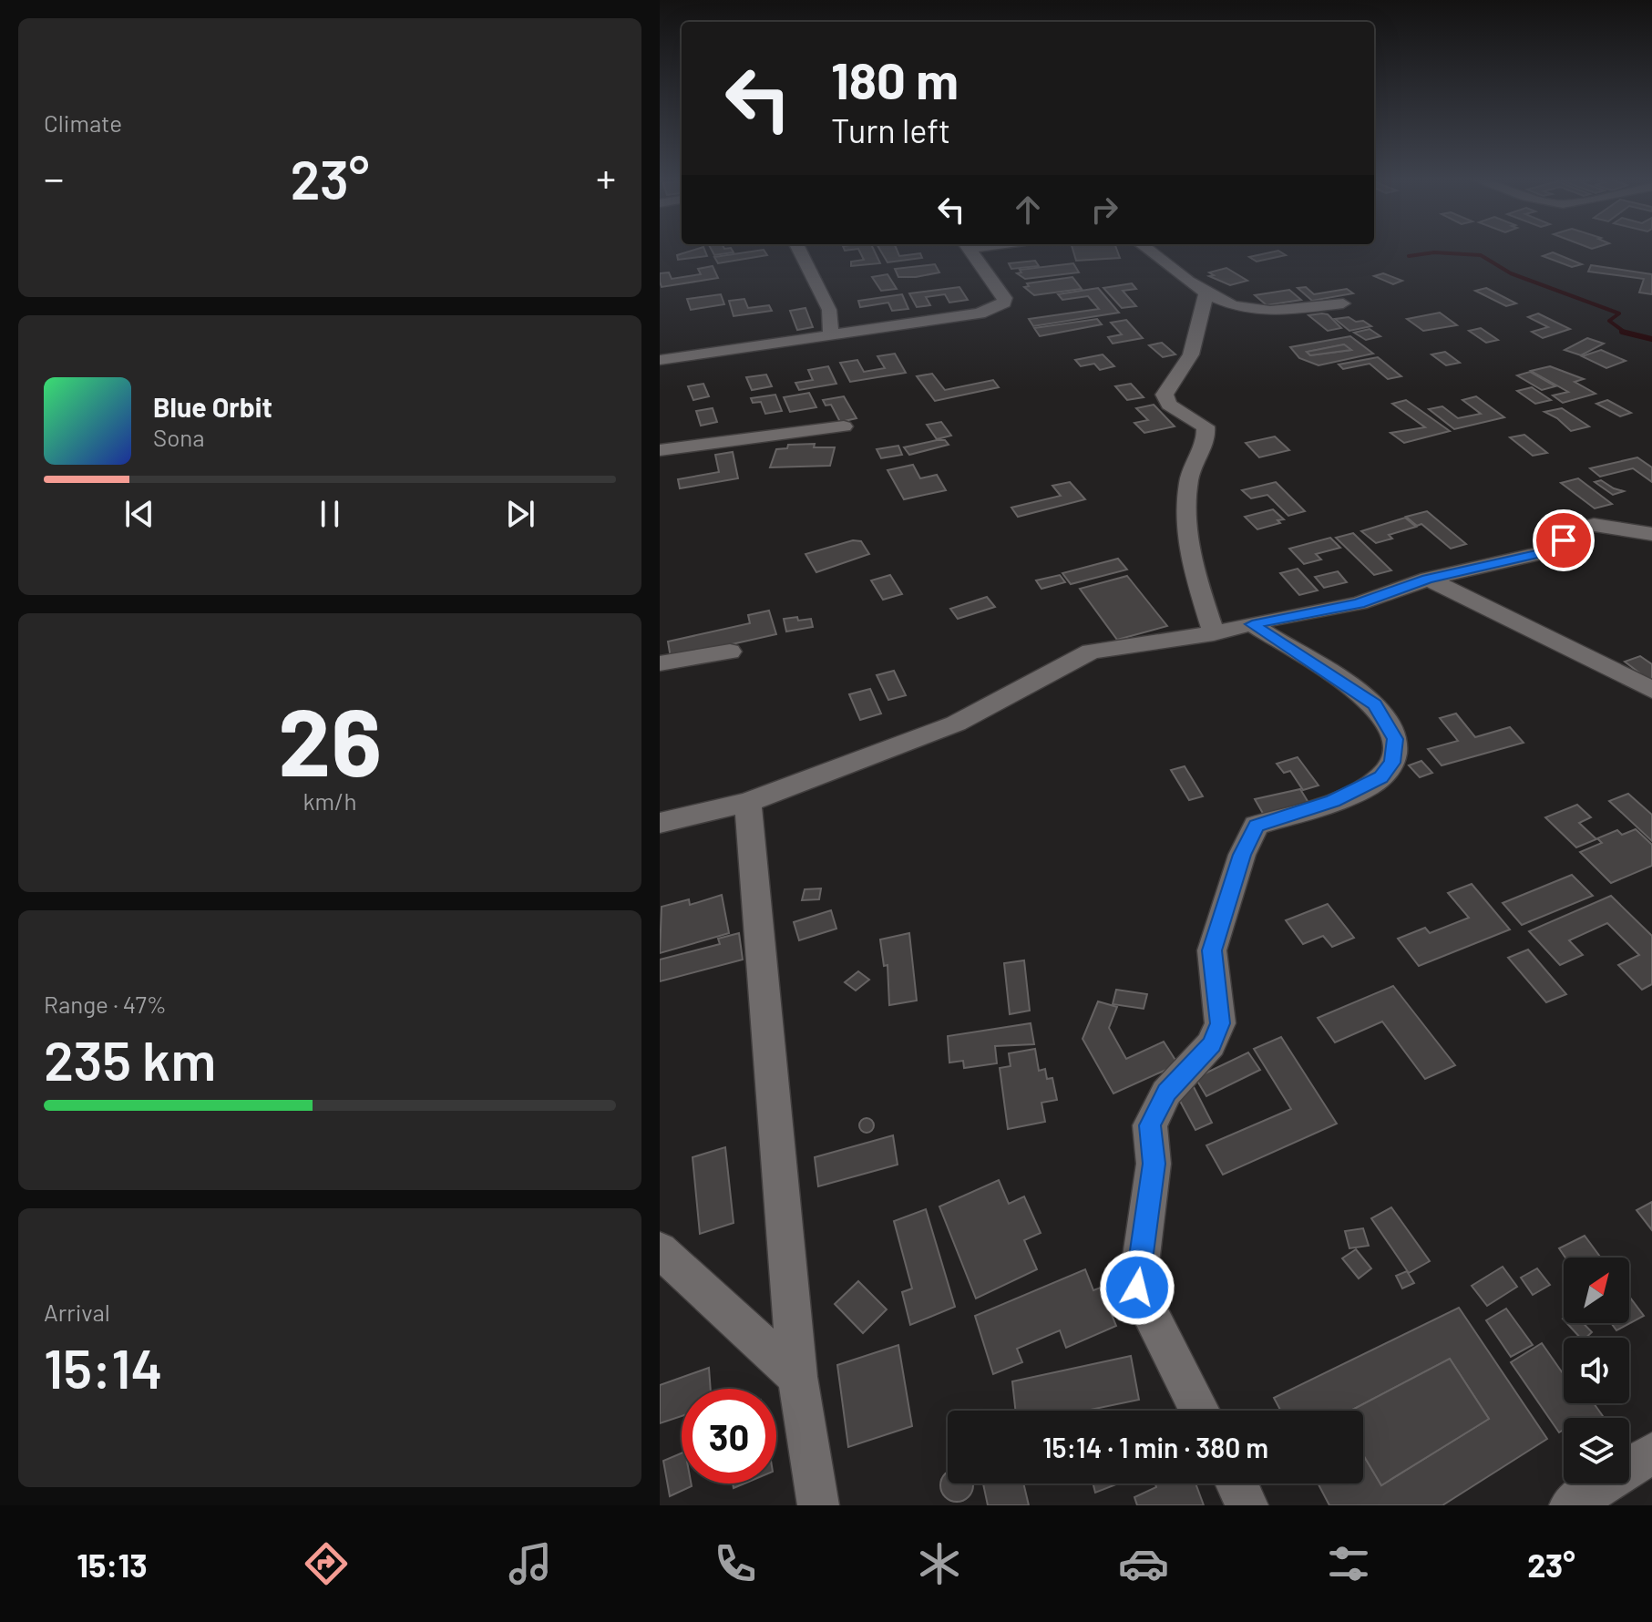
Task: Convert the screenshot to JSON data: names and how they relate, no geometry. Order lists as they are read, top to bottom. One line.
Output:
{"north":"top right","page":{"tile":["Climate",["26","km/h"],["Range · 47%","235 km"],["Arrival","15:14"]],"turn":["180 m","Turn left"],"heat":["−","23°","+"],"song":["Blue Orbit","Sona"],"limit":"30","trip":"15:14 · 1 min · 380 m","tabs":["15:13","23°"]}}
